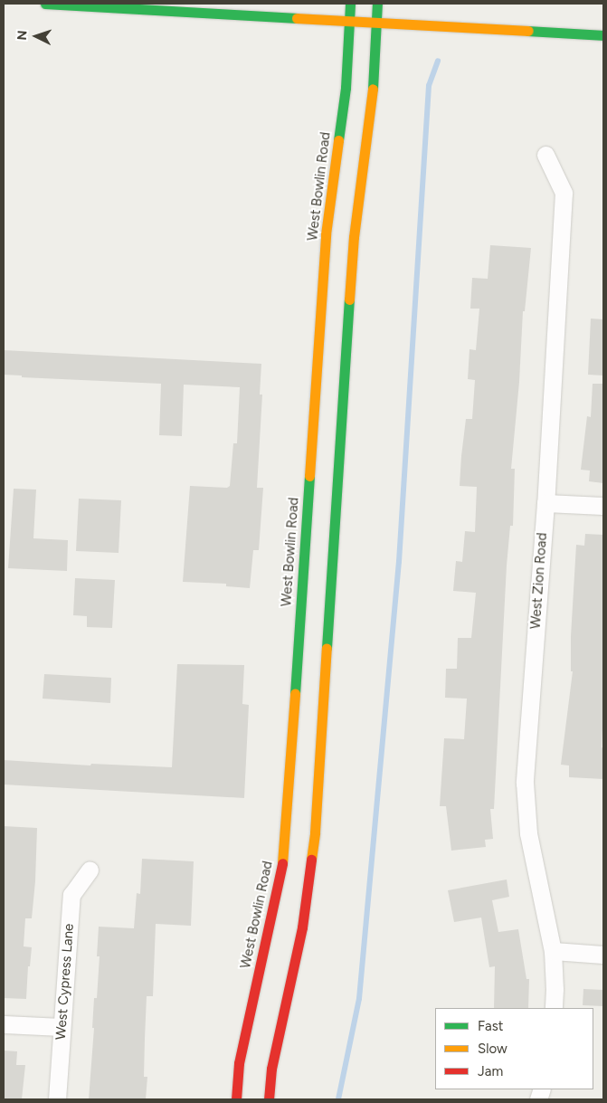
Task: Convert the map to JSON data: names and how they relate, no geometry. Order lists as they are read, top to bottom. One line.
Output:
{"streets":{"main road":["West Bowlin Road"],"street":["West Zion Road","West Cypress Lane"]},"legend":["Fast","Slow","Jam"],"north":"left"}
